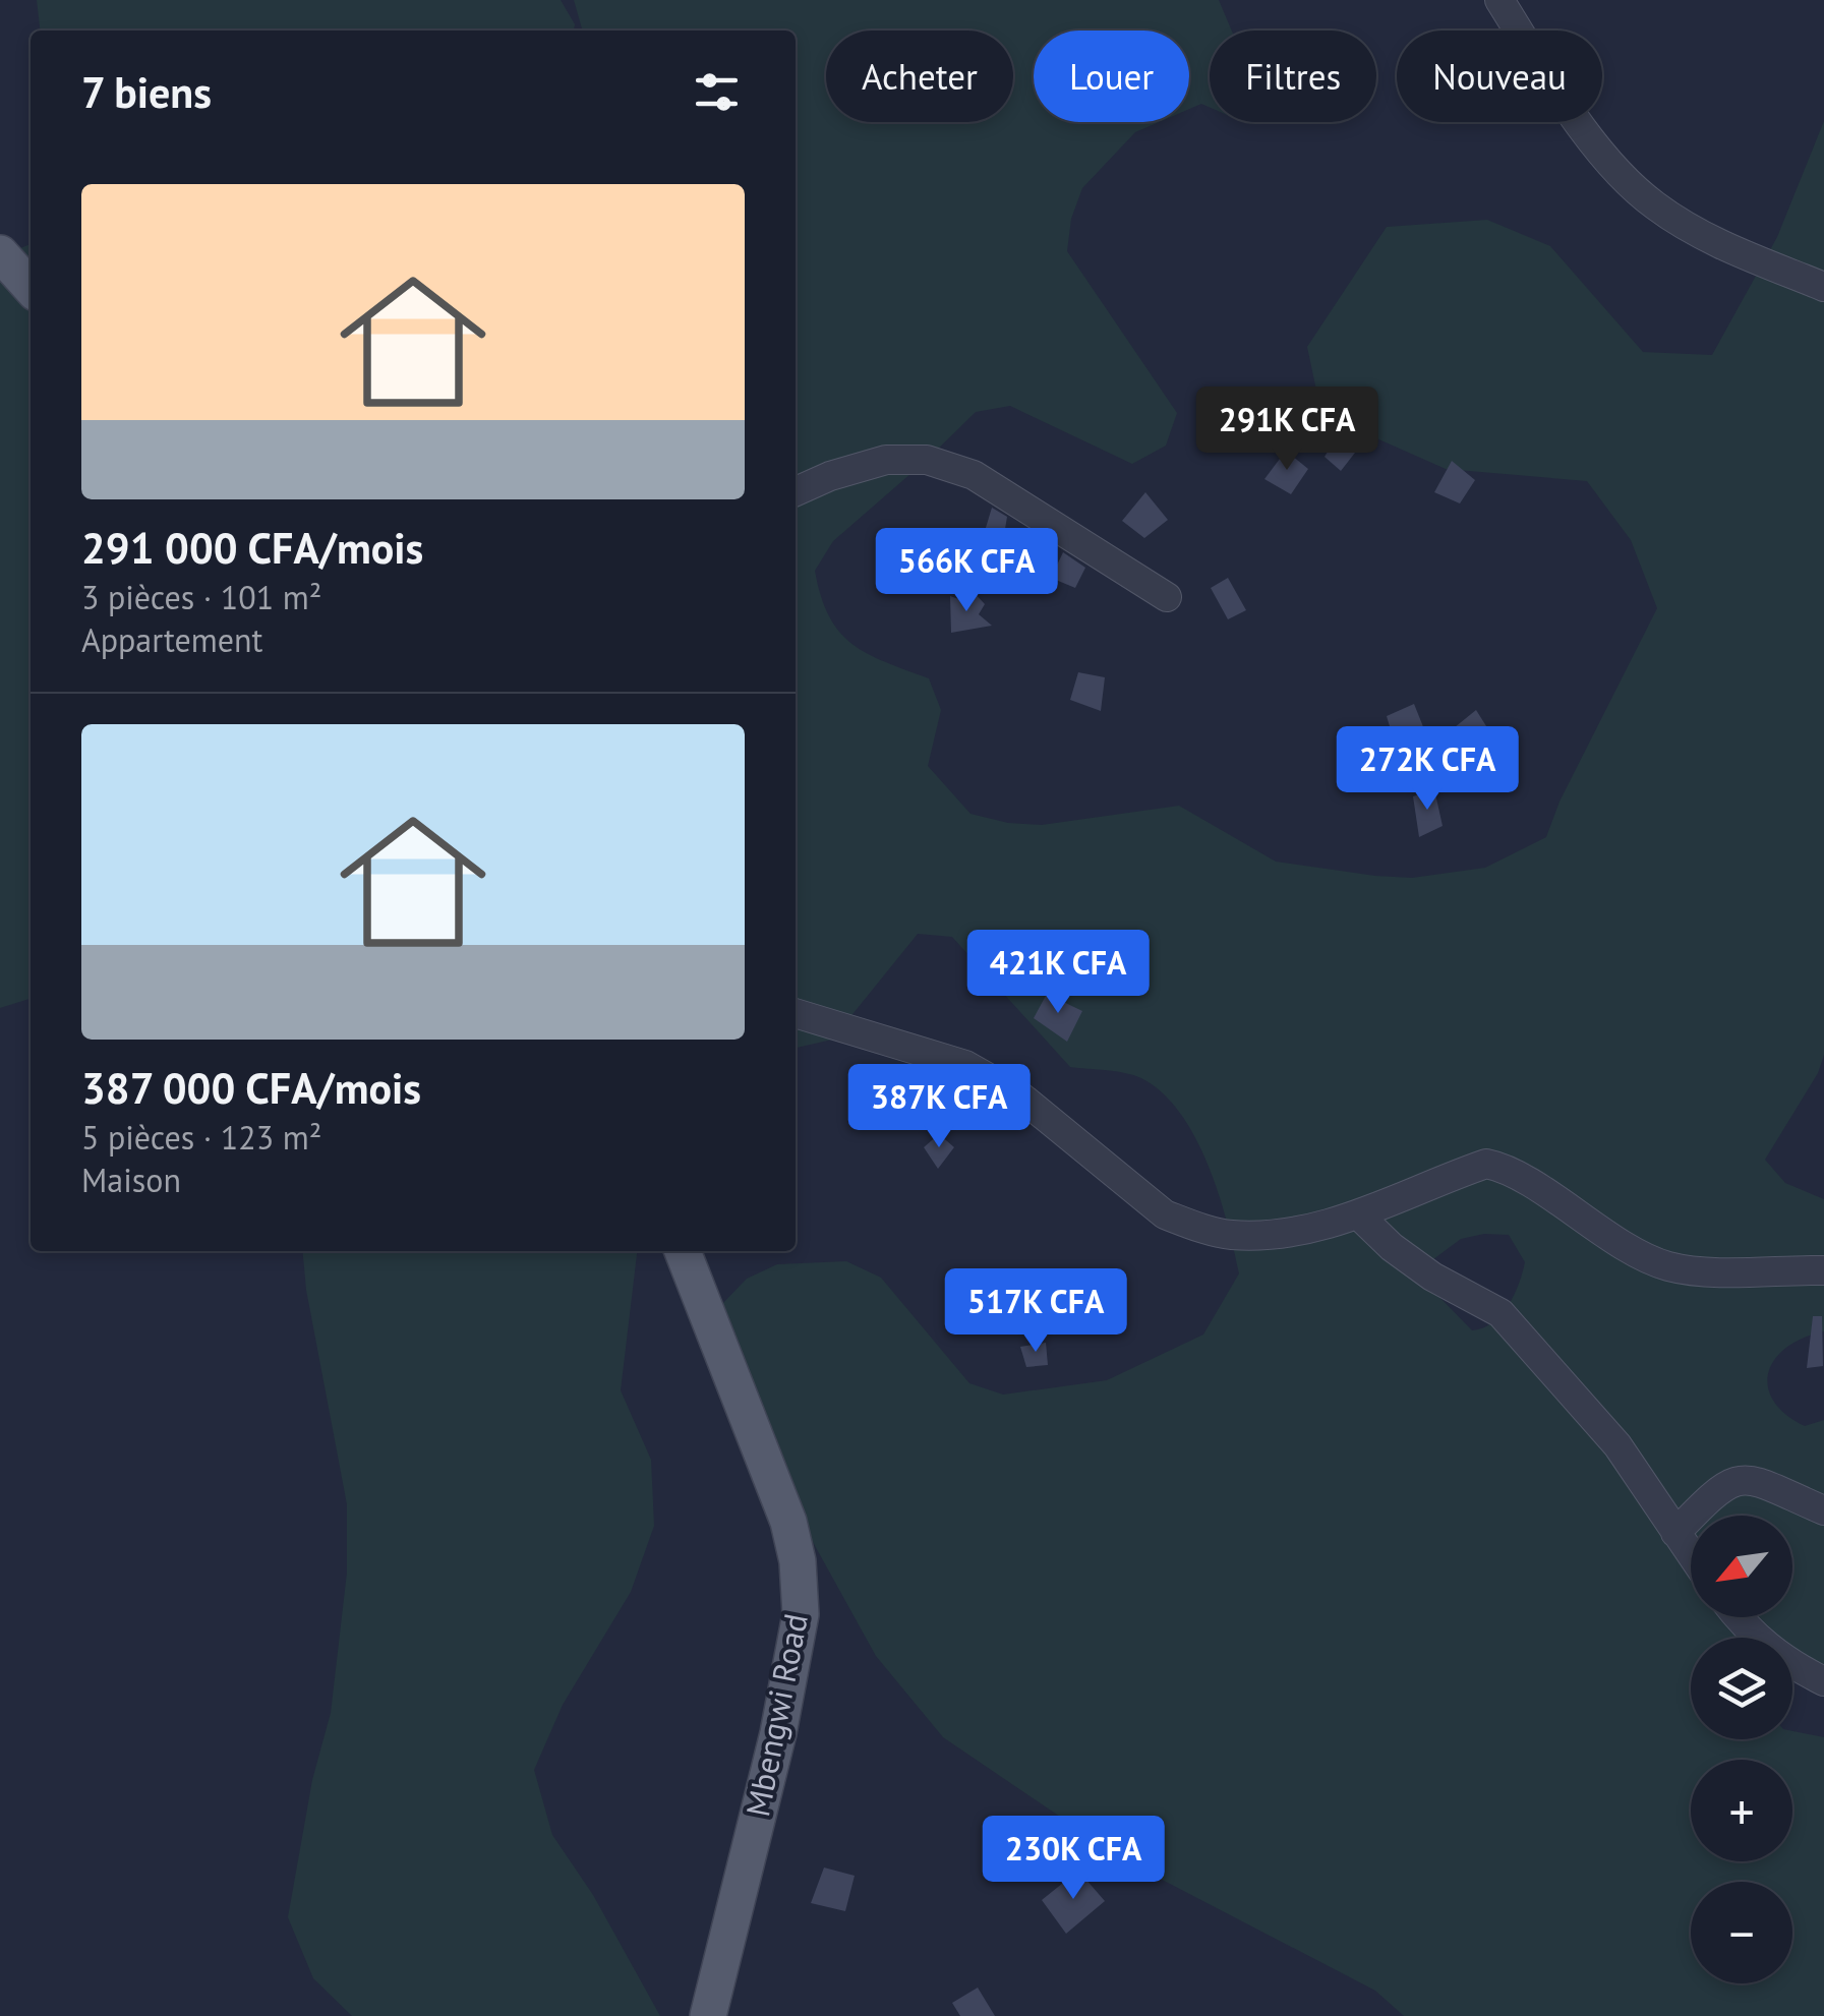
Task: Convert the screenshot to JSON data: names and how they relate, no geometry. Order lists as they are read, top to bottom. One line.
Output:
{"streets":{"main road":["Mbengwi Road"]},"north":"bottom left","page":{"chip":["Acheter","Louer","Filtres","Nouveau"],"heading":"7 biens","list":[{"name":"291 000 CFA/mois","note":"3 pièces · 101 m² · Appartement"},{"name":"387 000 CFA/mois","note":"5 pièces · 123 m² · Maison"}],"price":["291K CFA","566K CFA","272K CFA","421K CFA","387K CFA","517K CFA","230K CFA"],"map_buttons":["+","−"]}}
